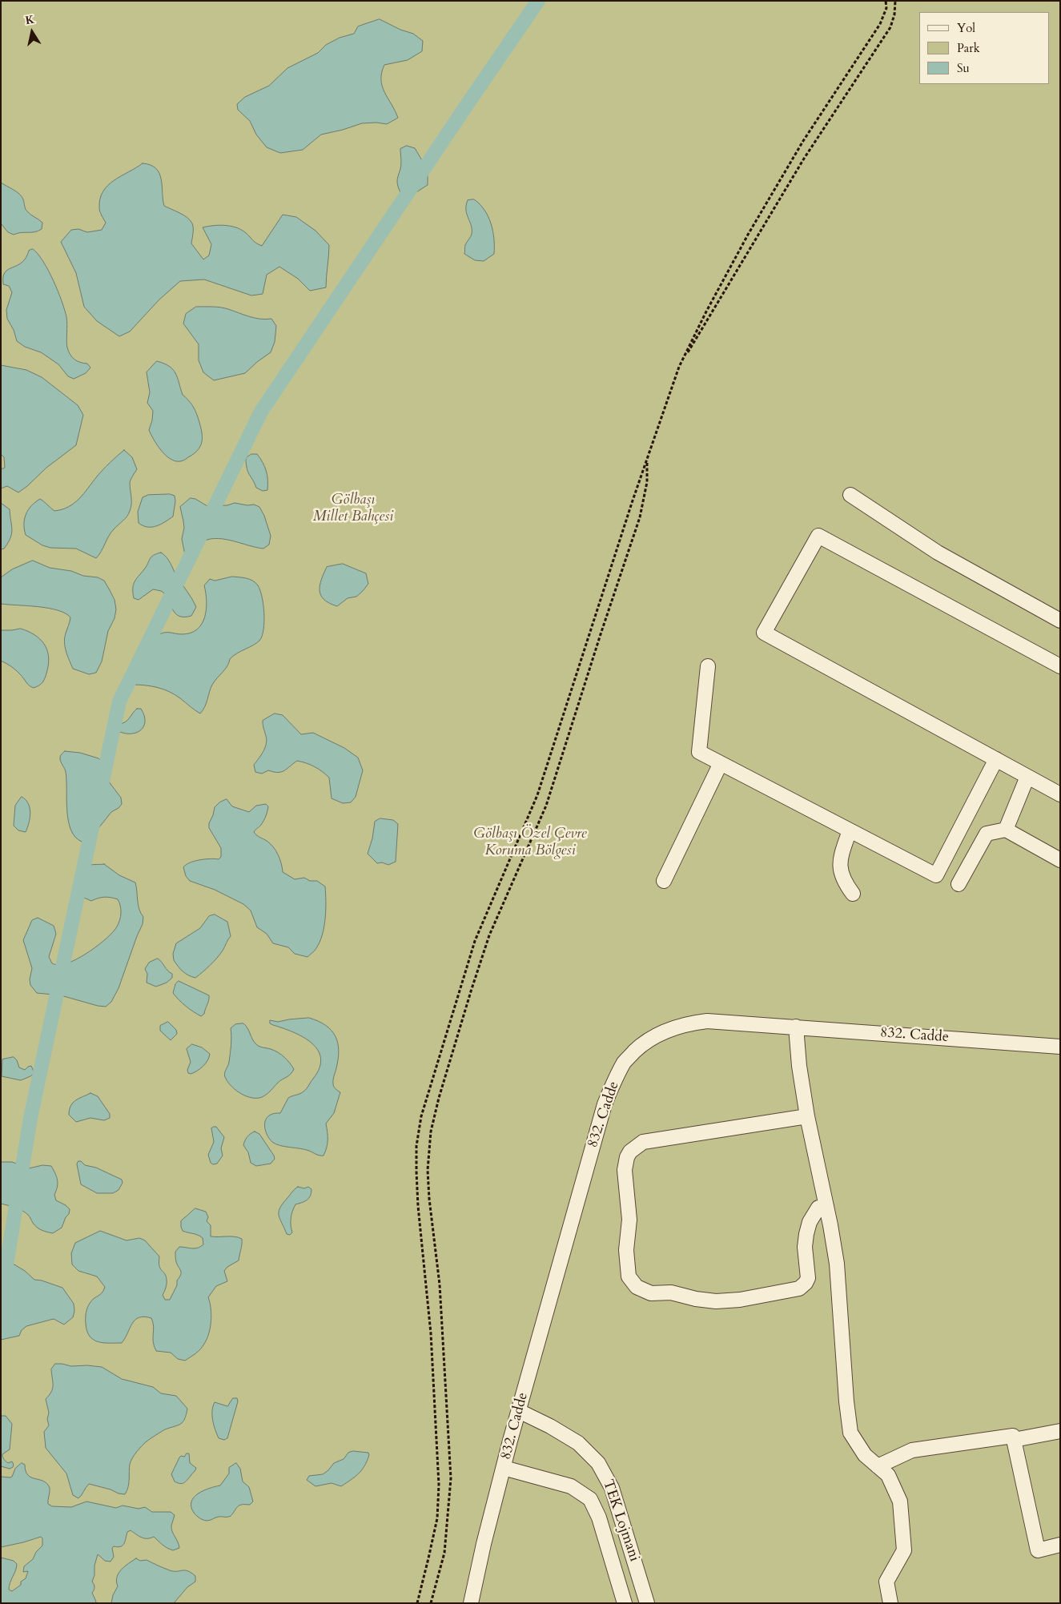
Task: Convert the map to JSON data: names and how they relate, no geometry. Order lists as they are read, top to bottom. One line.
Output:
{"streets":{"street":["832. Cadde","TEK Lojmani"]},"crossings":[["832. Cadde","TEK Lojmani"]],"parks":["Gölbaşı Millet Bahçesi","Gölbaşı Özel Çevre Koruma Bölgesi"],"legend":["Yol","Park","Su"],"north":"top"}
